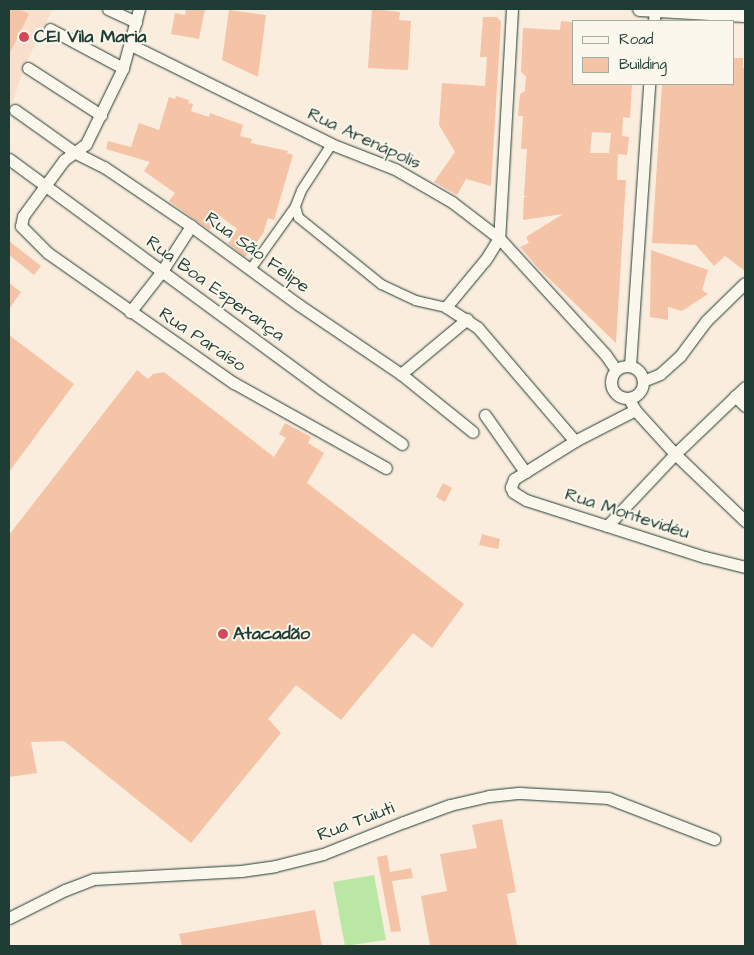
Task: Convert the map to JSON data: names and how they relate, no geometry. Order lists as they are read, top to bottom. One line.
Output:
{"streets":{"street":["Rua Arenápolis","Rua São Felipe","Rua Boa Esperança","Rua Paraíso","Rua Montevidéu","Rua Tuiuti"]},"crossings":[["Rua Boa Esperança","Rua Paraíso"]],"places":["CEI Vila Maria","Atacadão"],"legend":["Road","Building"]}
